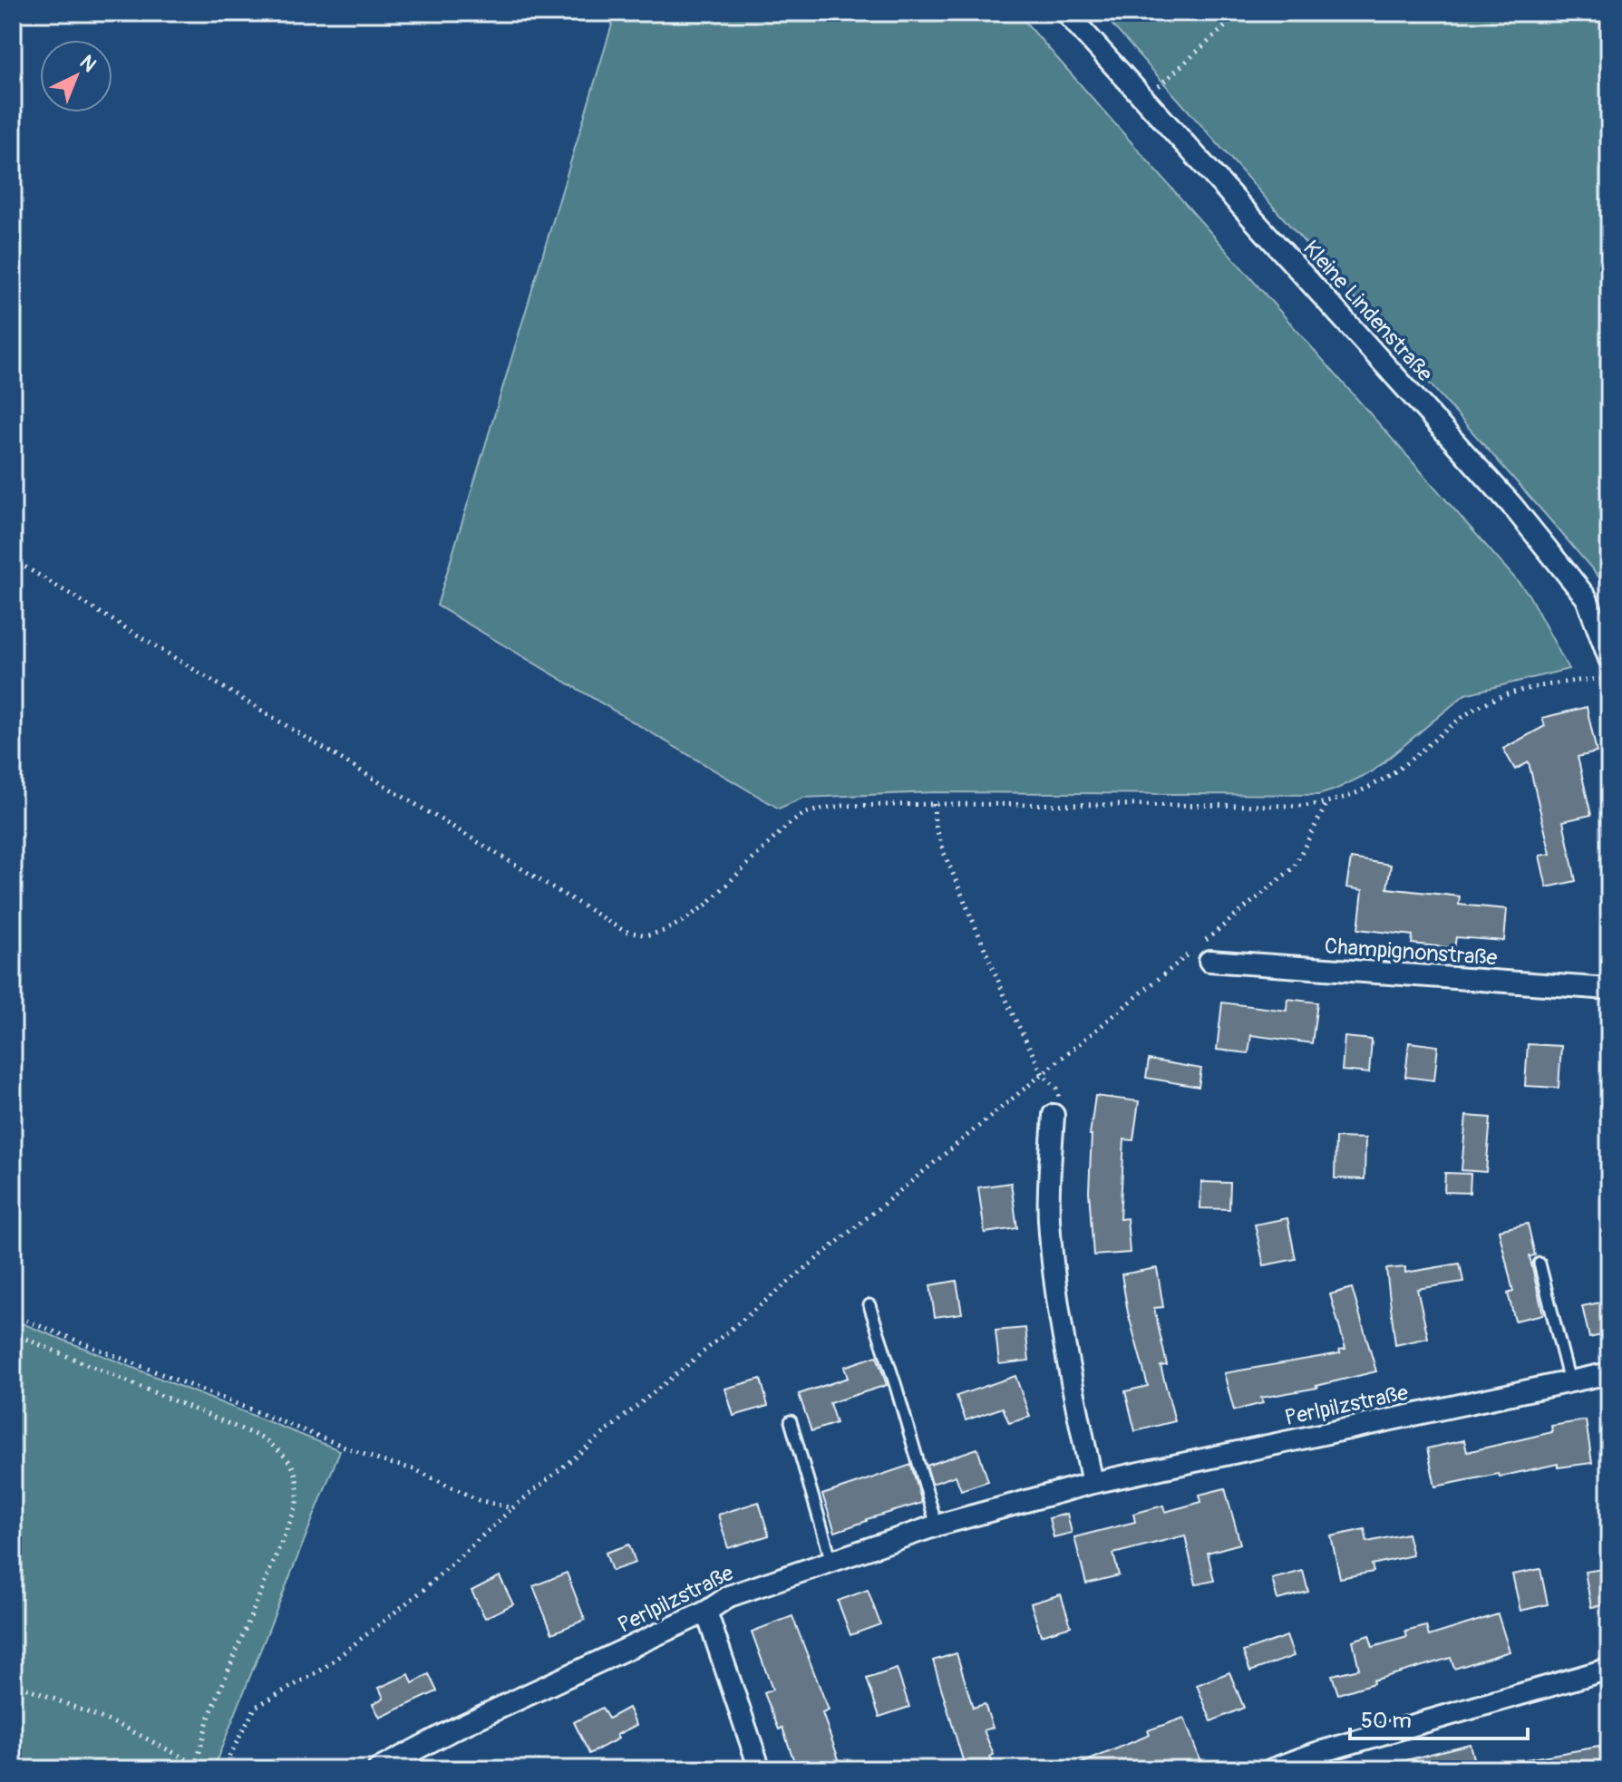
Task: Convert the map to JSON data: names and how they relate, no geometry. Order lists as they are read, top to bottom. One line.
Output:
{"streets":{"street":["Kleine Lindenstraße","Champignonstraße","Perlpilzstraße"]},"scale_bar":"50 m","north":"top right"}
